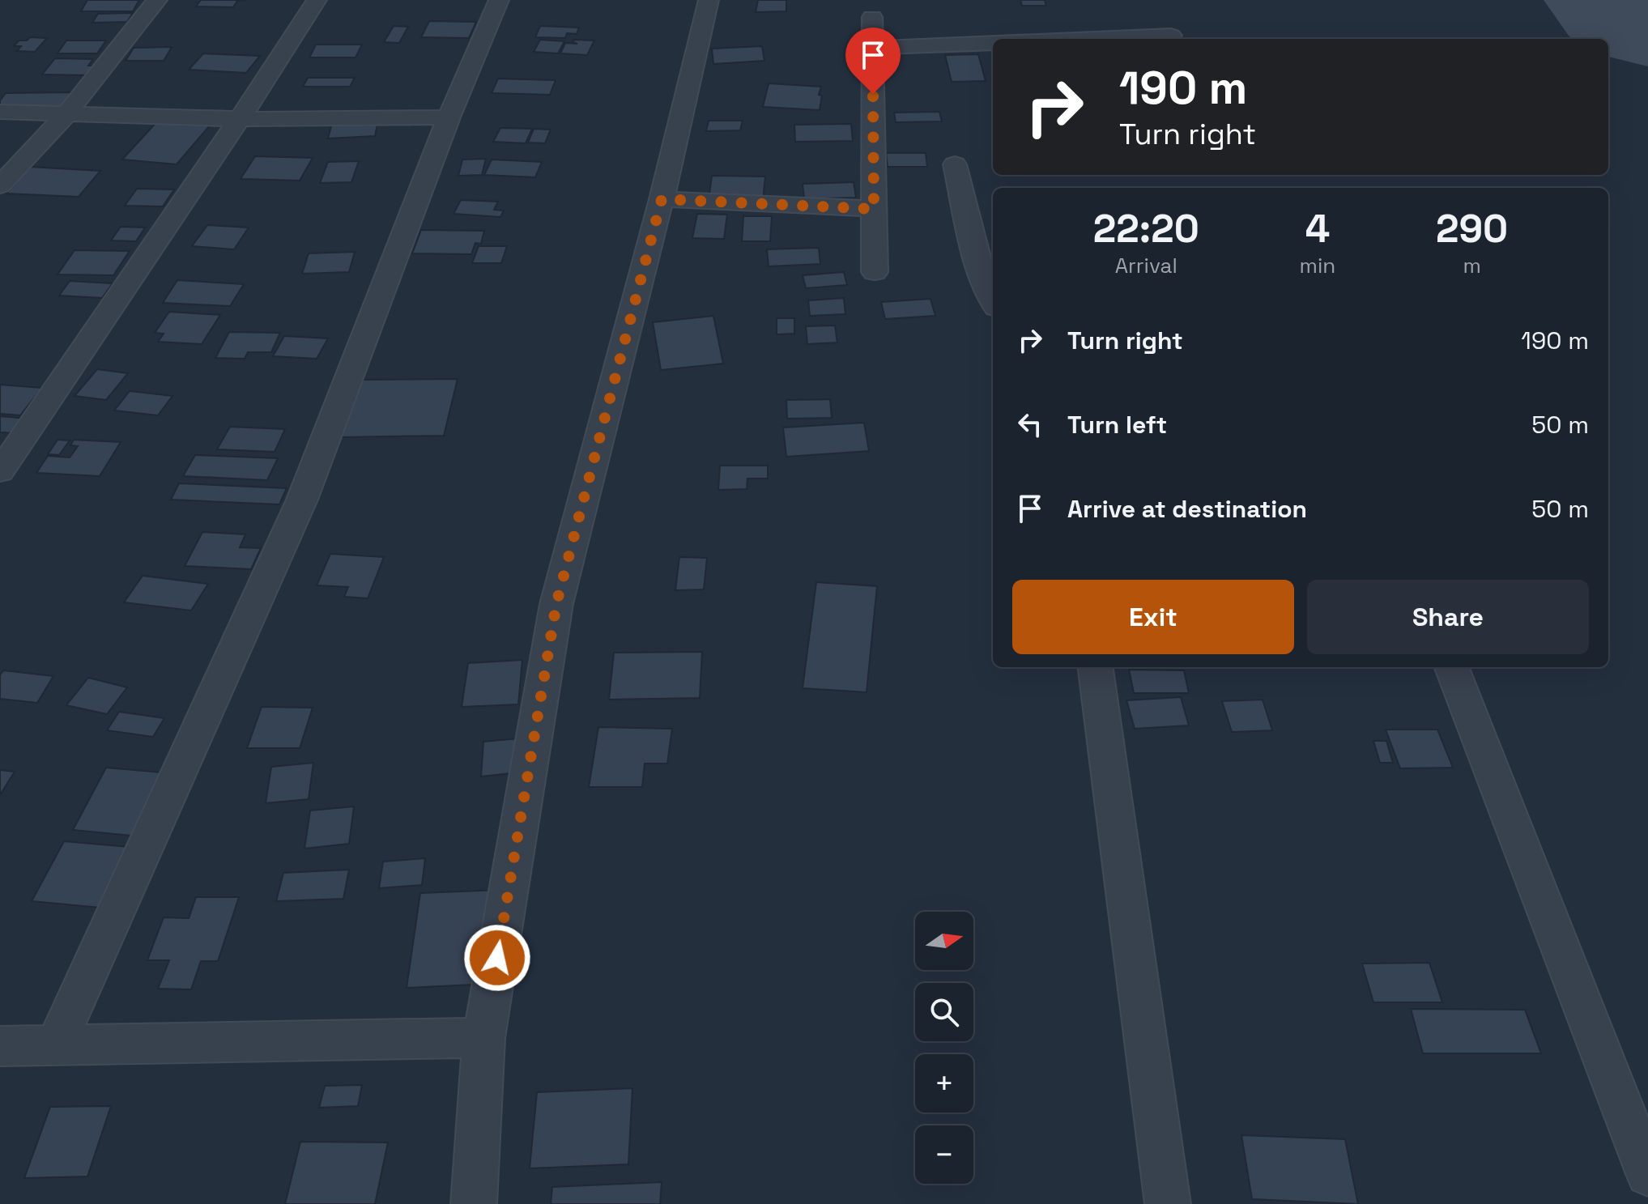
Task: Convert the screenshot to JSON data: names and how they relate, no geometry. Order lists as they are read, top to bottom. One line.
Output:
{"north":"right","page":{"turn":["190 m","Turn right"],"eta":["22:20","Arrival","4","min","290","m"],"list":[{"name":"Turn right","value":"190 m"},{"name":"Turn left","value":"50 m"},{"name":"Arrive at destination","value":"50 m"}],"buttons":["Exit","Share"],"map_buttons":["+","−"]}}
